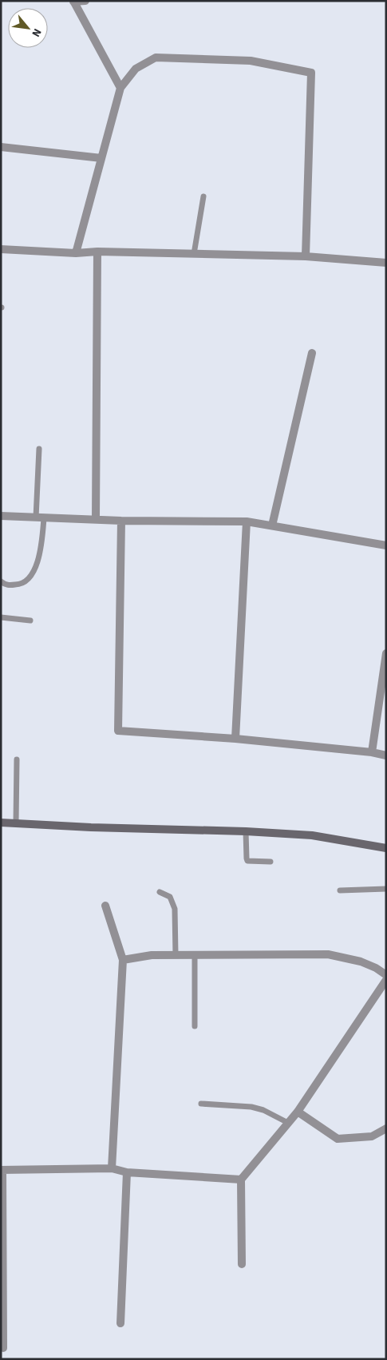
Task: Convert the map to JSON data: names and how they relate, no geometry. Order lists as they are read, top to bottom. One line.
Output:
{"north":"bottom right"}
